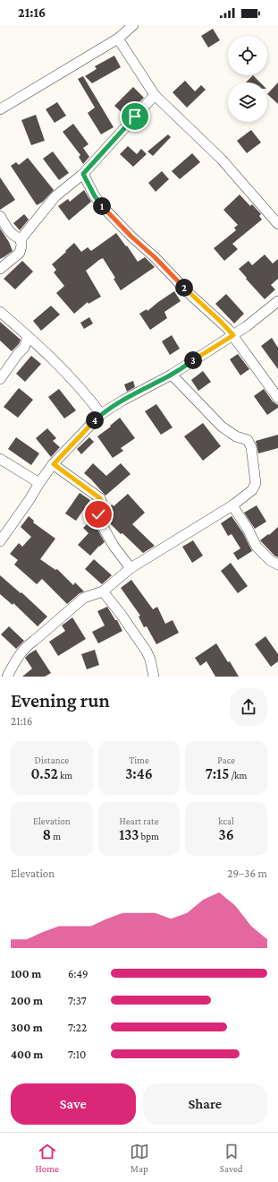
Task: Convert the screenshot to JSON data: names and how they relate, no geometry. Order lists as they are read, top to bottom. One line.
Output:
{"page":{"status":"21:16","pins":["1","2","3","4"],"heading":["Evening run","21:16"],"stats":[["Distance","0.52 km"],["Time","3:46"],["Pace","7:15 /km"],["Elevation","8 m"],["Heart rate","133 bpm"],["kcal","36"]],"chart":["Elevation","29–36 m"],"list":[{"name":"100 m","note":"6:49"},{"name":"200 m","note":"7:37"},{"name":"300 m","note":"7:22"},{"name":"400 m","note":"7:10"}],"buttons":["Save","Share"],"tabs":["Home","Map","Saved"]}}
